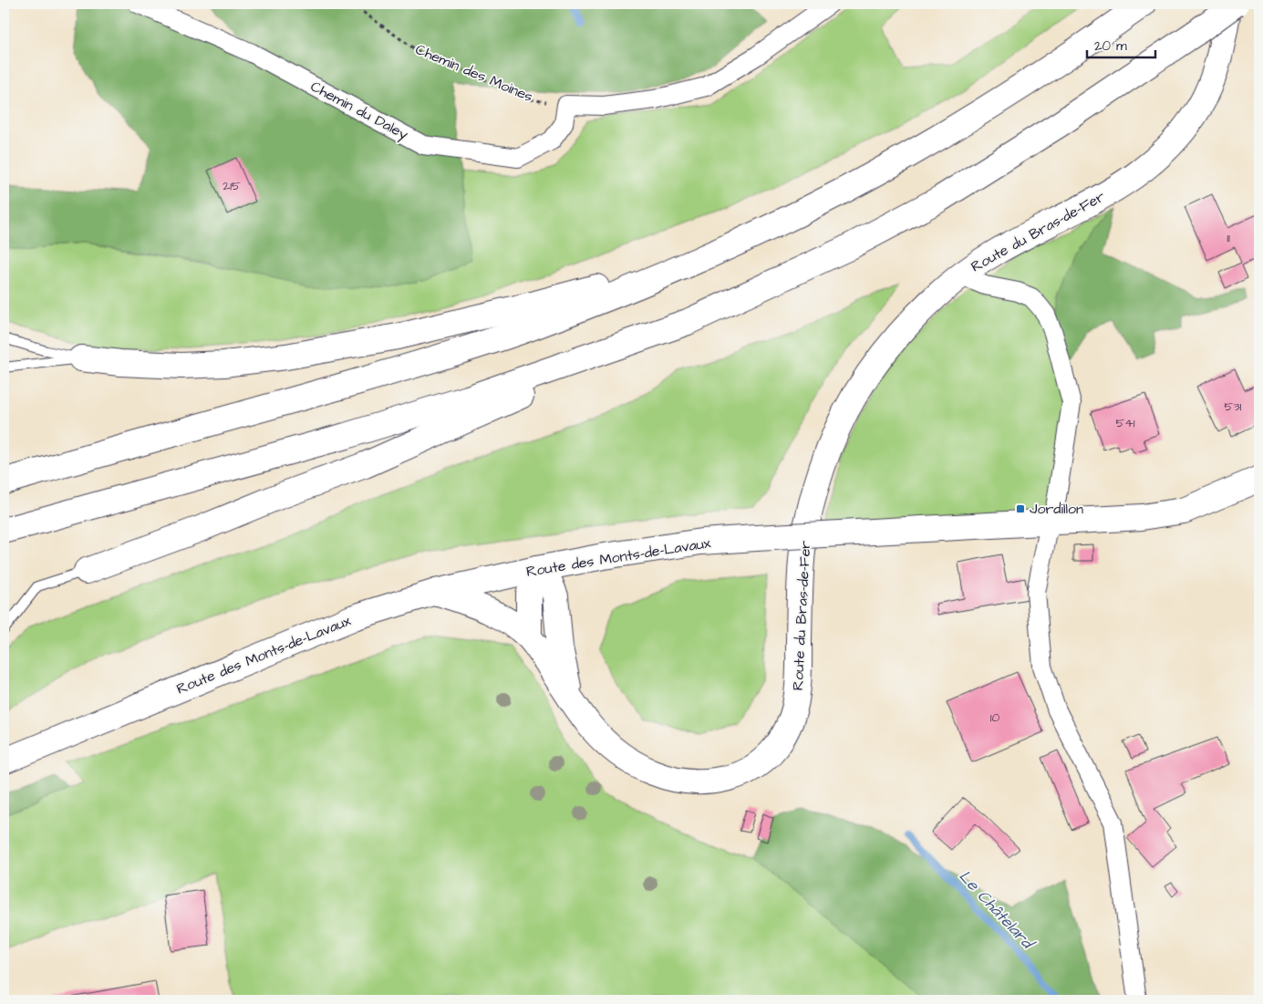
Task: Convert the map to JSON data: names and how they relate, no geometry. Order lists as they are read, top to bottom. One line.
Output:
{"streets":{"main road":["Route du Bras-de-Fer","Route des Monts-de-Lavaux"],"street":["Chemin du Daley"],"path":["Chemin des Moines"]},"crossings":[["Chemin des Moines","Chemin du Daley"],["Route du Bras-de-Fer","Route des Monts-de-Lavaux"]],"water":["Le Châtelard"],"places":{"transit":["Jordillon"]},"house_numbers":["215","11","531","541","10"],"scale_bar":"20 m"}
